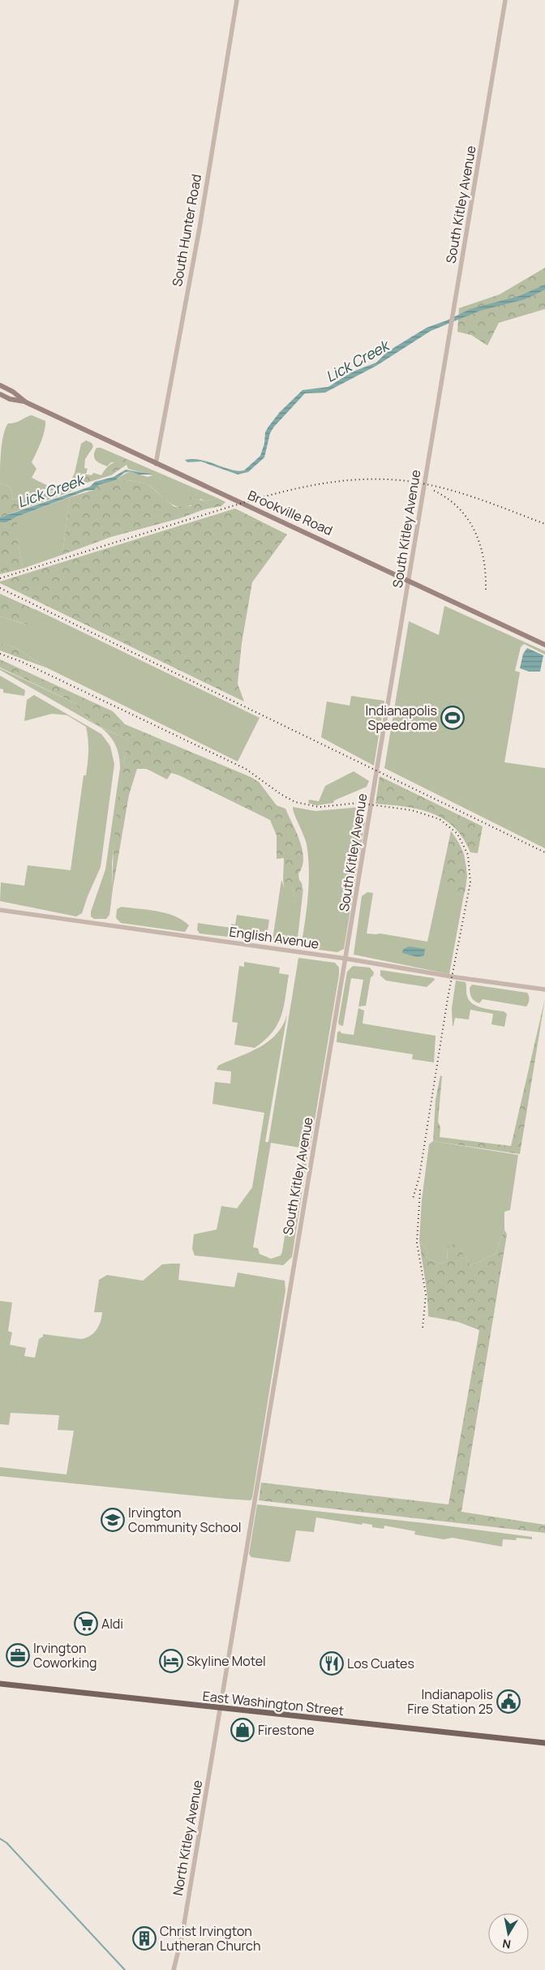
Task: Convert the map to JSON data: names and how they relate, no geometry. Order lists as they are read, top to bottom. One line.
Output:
{"streets":{"main road":["Brookville Road","East Washington Street"],"street":["South Kitley Avenue","South Hunter Road","English Avenue","North Kitley Avenue"]},"crossings":[["South Kitley Avenue","Brookville Road"],["South Kitley Avenue","English Avenue"],["South Kitley Avenue","East Washington Street"],["South Kitley Avenue","North Kitley Avenue"],["South Hunter Road","Brookville Road"],["East Washington Street","North Kitley Avenue"]],"water":["Lick Creek"],"places":{"sports":["Indianapolis Speedrome"],"school or university":["Irvington Community School"],"supermarket":["Aldi"],"office":["Irvington Coworking"],"hotel":["Skyline Motel"],"restaurant":["Los Cuates"],"public building":["Indianapolis Fire Station 25"],"shop":["Firestone"],"building":["Christ Irvington Lutheran Church"]},"north":"bottom"}
